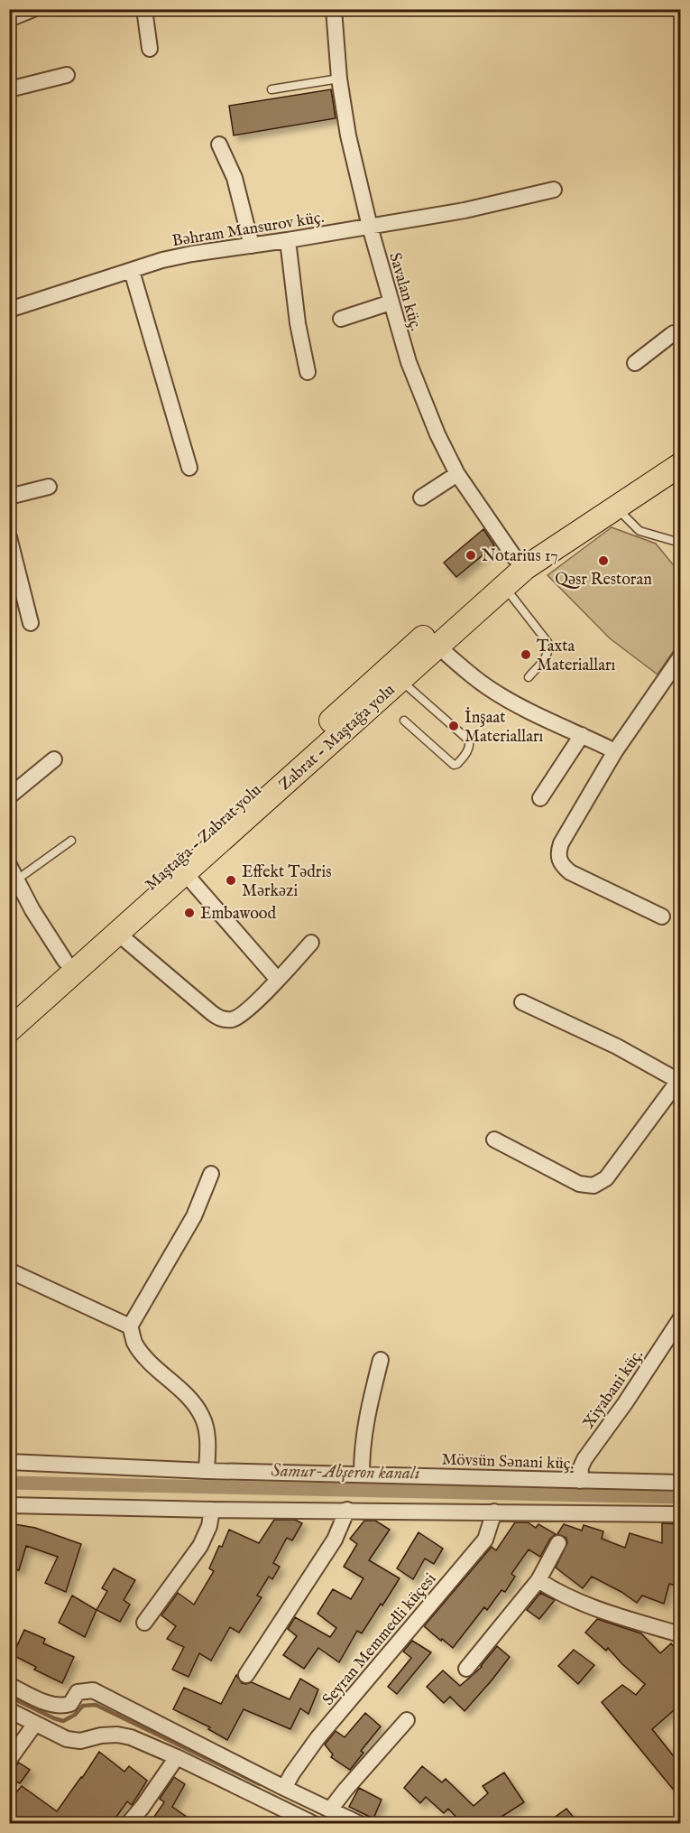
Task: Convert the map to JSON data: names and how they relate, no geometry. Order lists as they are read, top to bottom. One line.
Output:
{"streets":{"main road":["Zabrat - Maştağa yolu","Maştağa - Zabrat yolu"],"street":["Bəhram Mansurov küç.","Savalan küç.","Xiyabani küç.","Mövsün Sənani küç.","Seyran Memmedli küçesi"]},"crossings":[["Bəhram Mansurov küç.","Savalan küç."],["Savalan küç.","Maştağa - Zabrat yolu"],["Xiyabani küç.","Mövsün Sənani küç."]],"water":["Samur-Abşeron kanalı"],"places":["Notarius 17","Qəsr Restoran","Taxta Materialları","İnşaat Materialları","Effekt Tədris Mərkəzi","Embawood"]}
